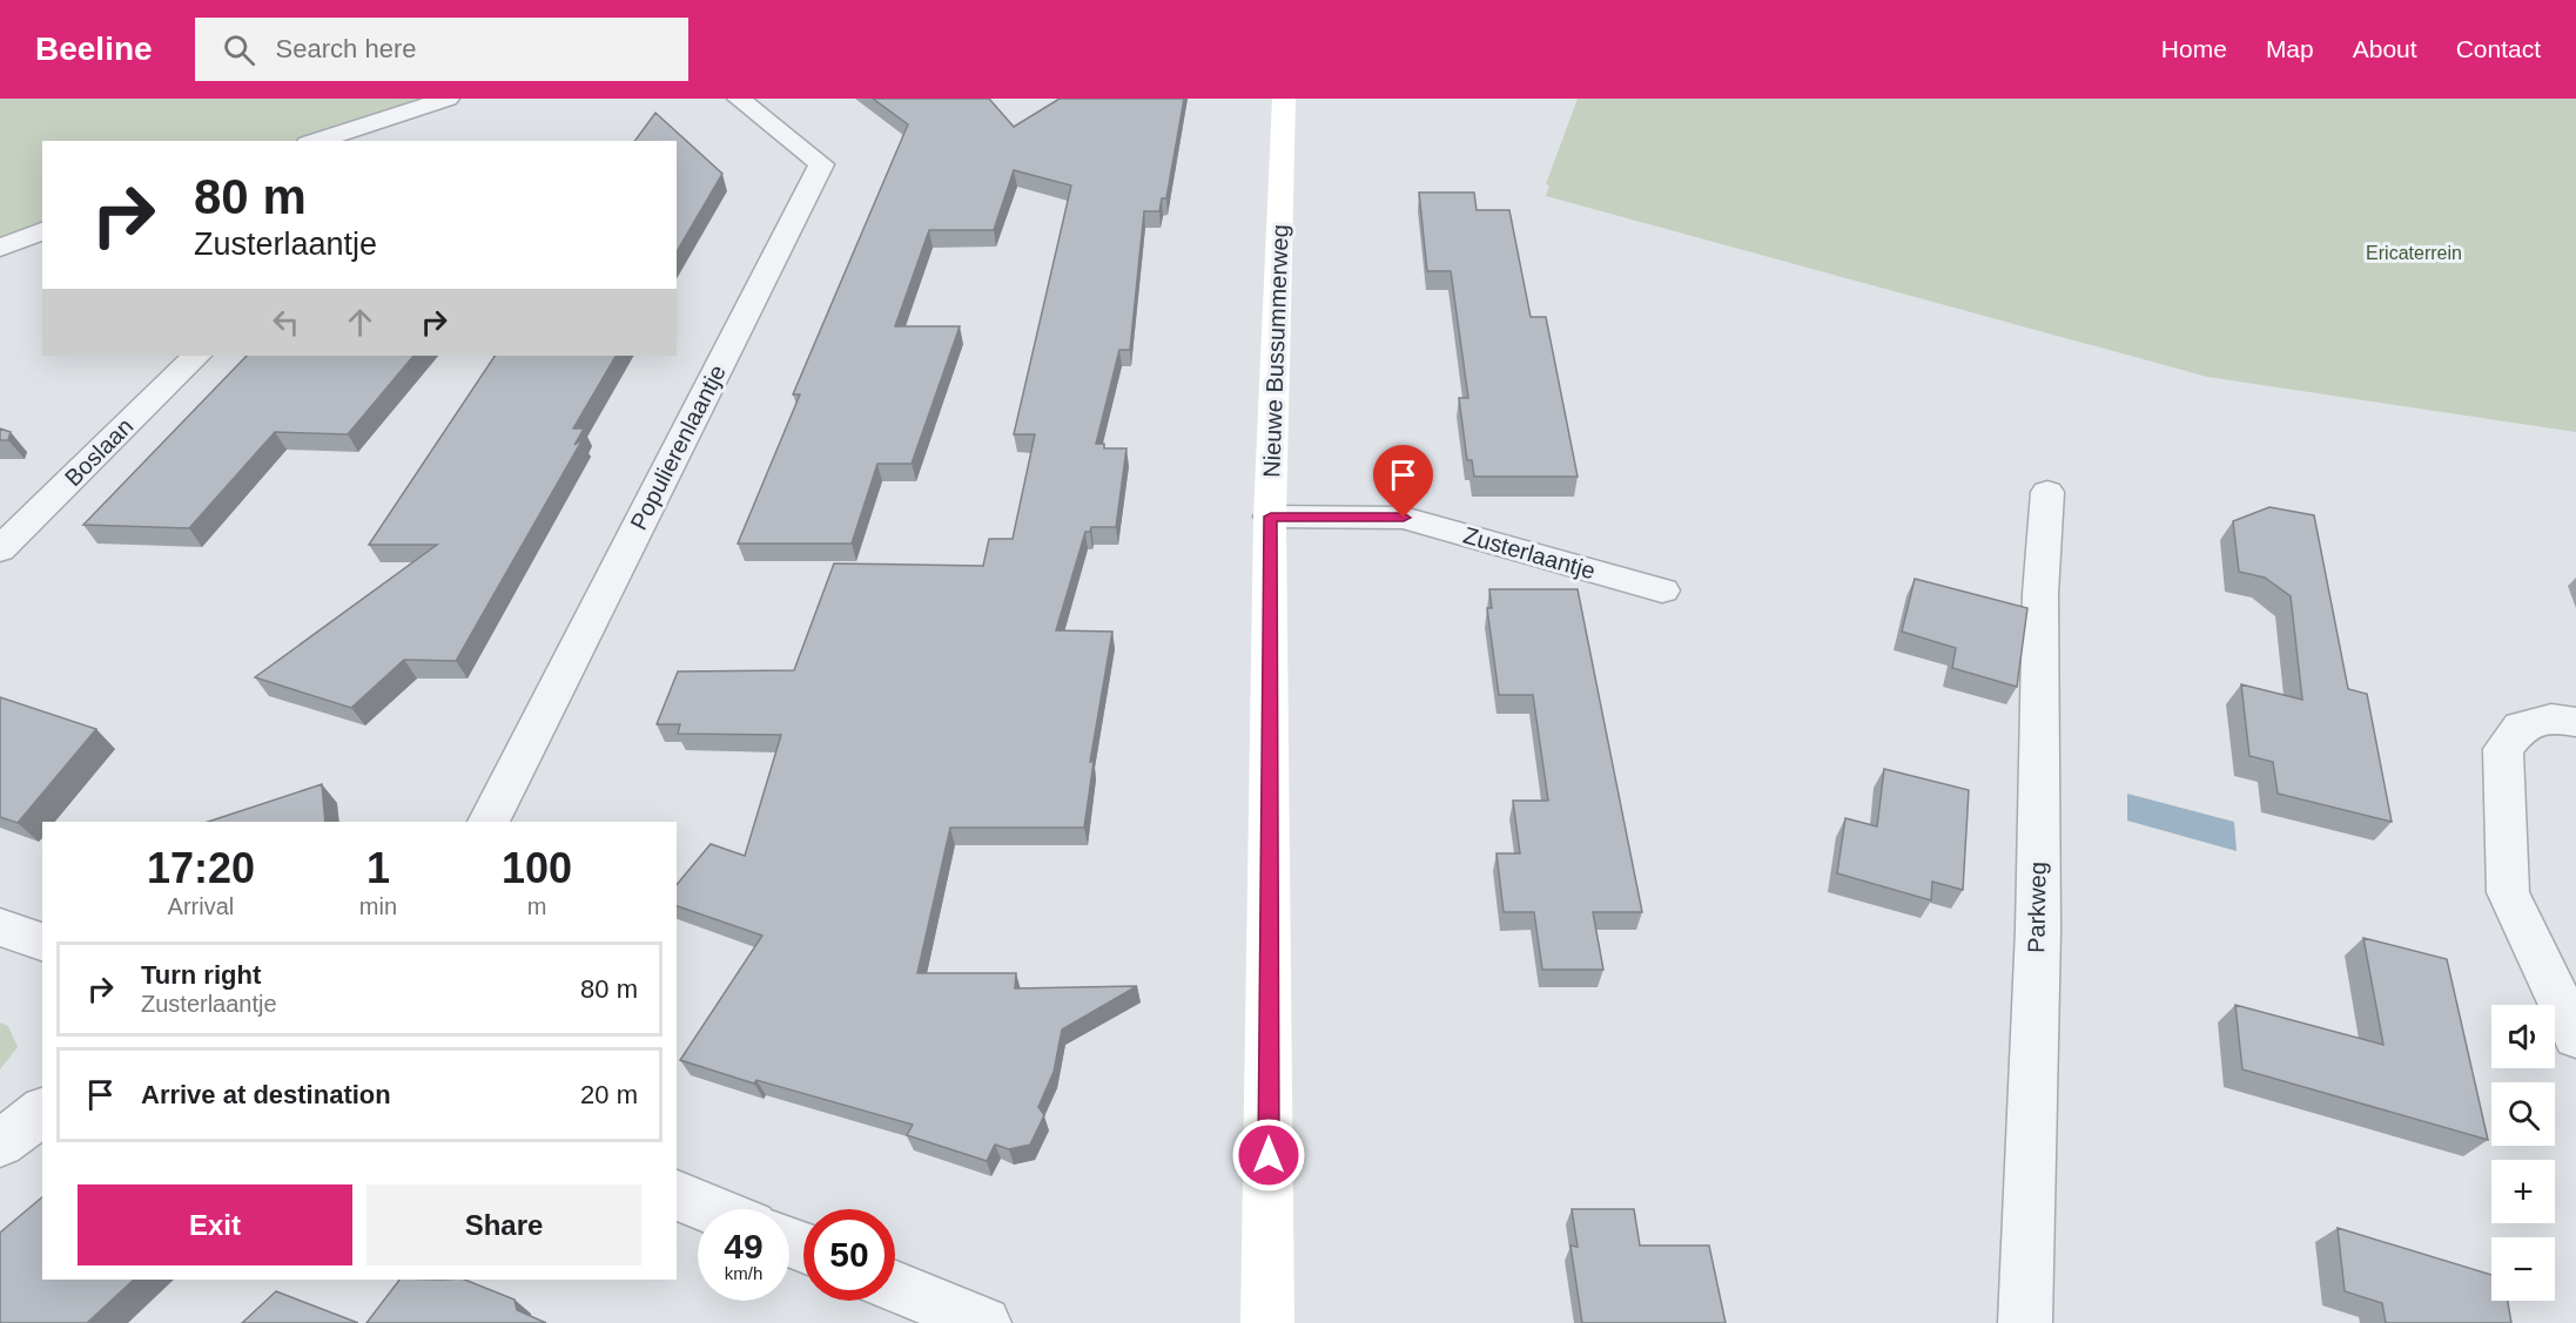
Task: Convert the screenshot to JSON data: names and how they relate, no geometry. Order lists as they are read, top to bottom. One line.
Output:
{"streets":{"main road":["Nieuwe Bussummerweg"],"street":["Populierenlaantje","Boslaan","Zusterlaantje","Parkweg"]},"crossings":[["Nieuwe Bussummerweg","Zusterlaantje"]],"parks":["Ericaterrein"],"page":{"header":"Beeline","search":"Search here","nav":["Home","Map","About","Contact"],"turn":["80 m","Zusterlaantje"],"eta":["17:20","Arrival","1","min","100","m"],"list":[{"name":"Turn right","note":"Zusterlaantje","value":"80 m"},{"name":"Arrive at destination","value":"20 m"}],"map_buttons":["+","−"],"buttons":["Exit","Share"],"speed":"49 km/h","limit":"50"}}
